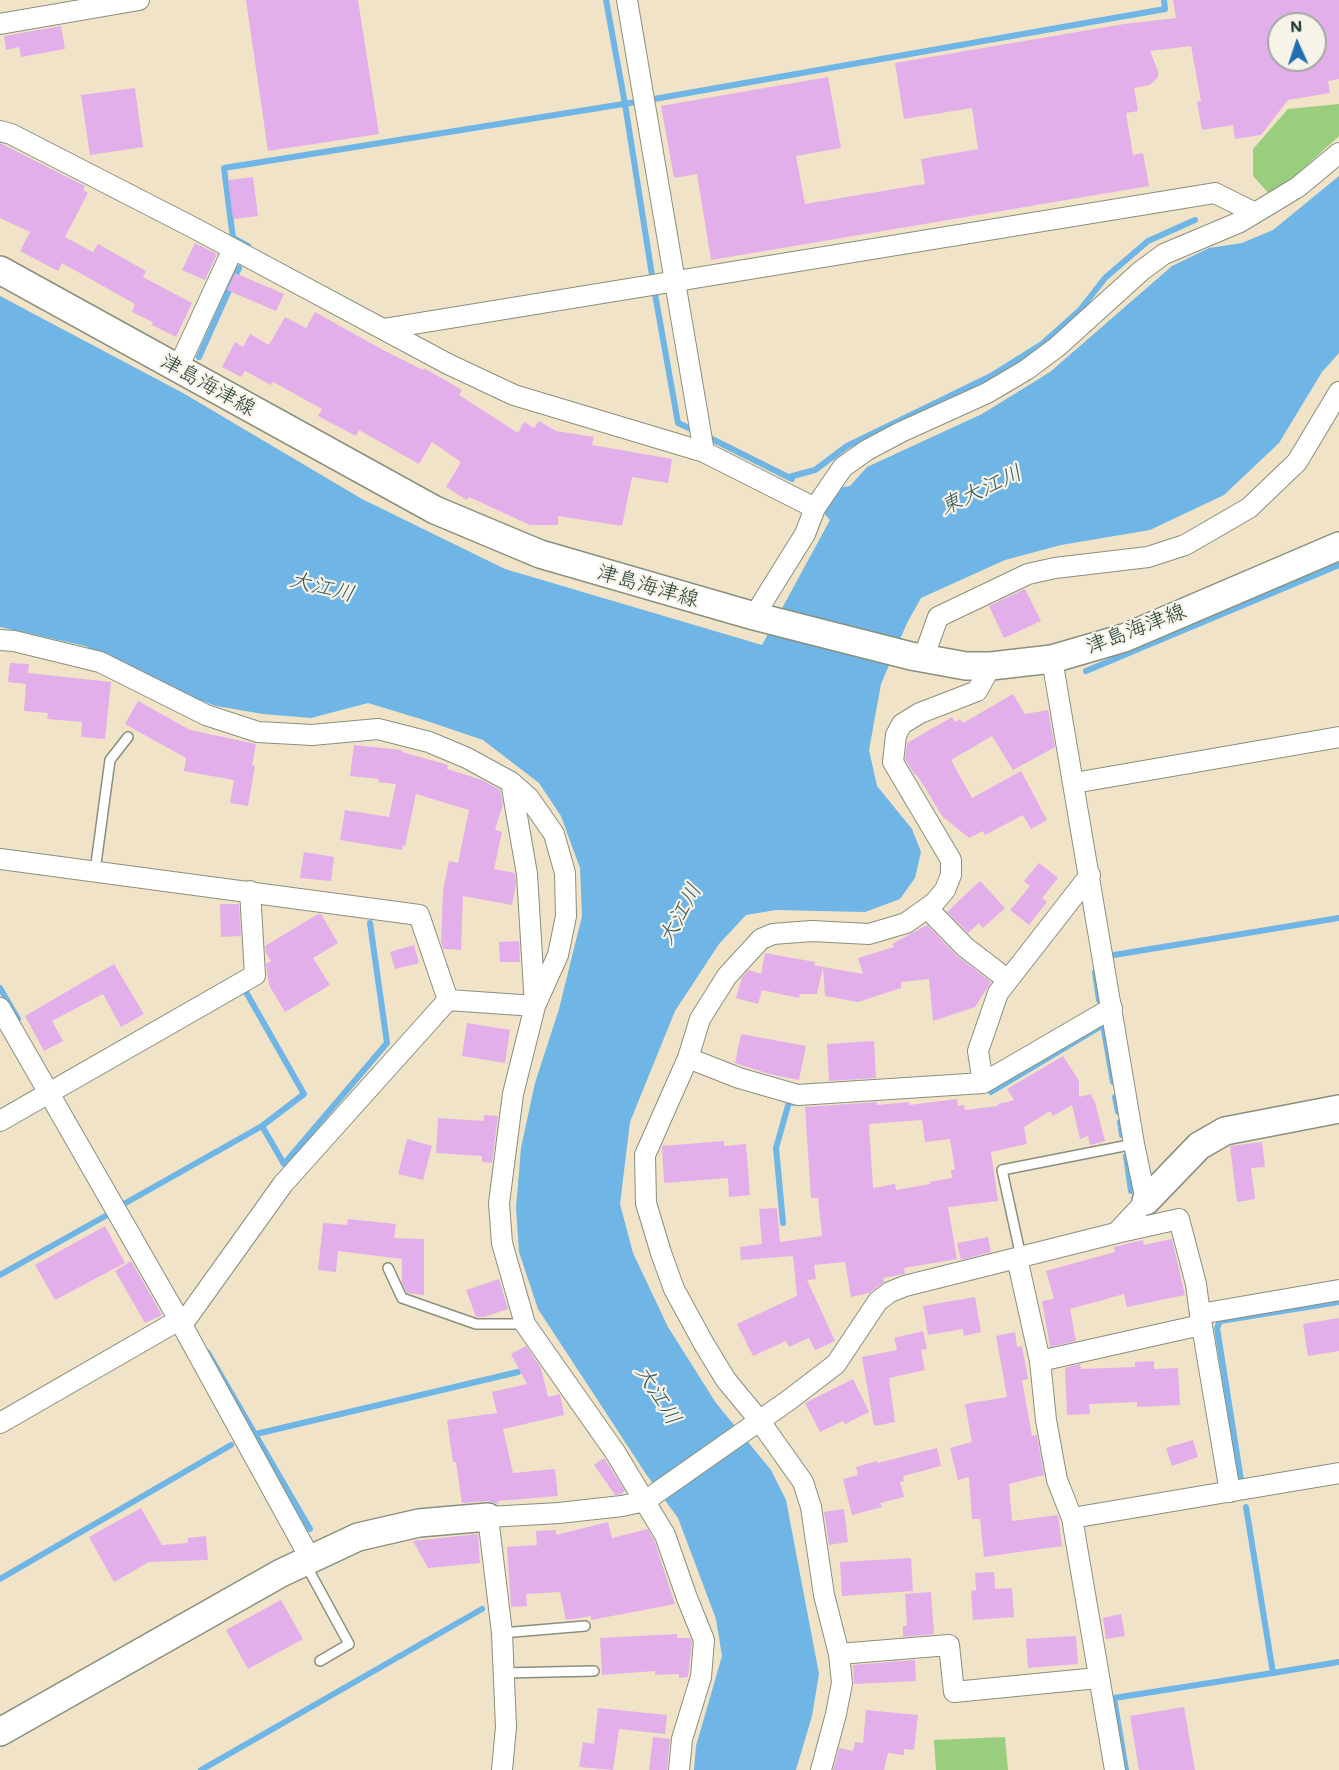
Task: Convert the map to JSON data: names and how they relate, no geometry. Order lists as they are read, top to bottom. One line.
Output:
{"streets":{"main road":["津島海津線"]},"water":["東大江川","大江川"],"north":"top"}
